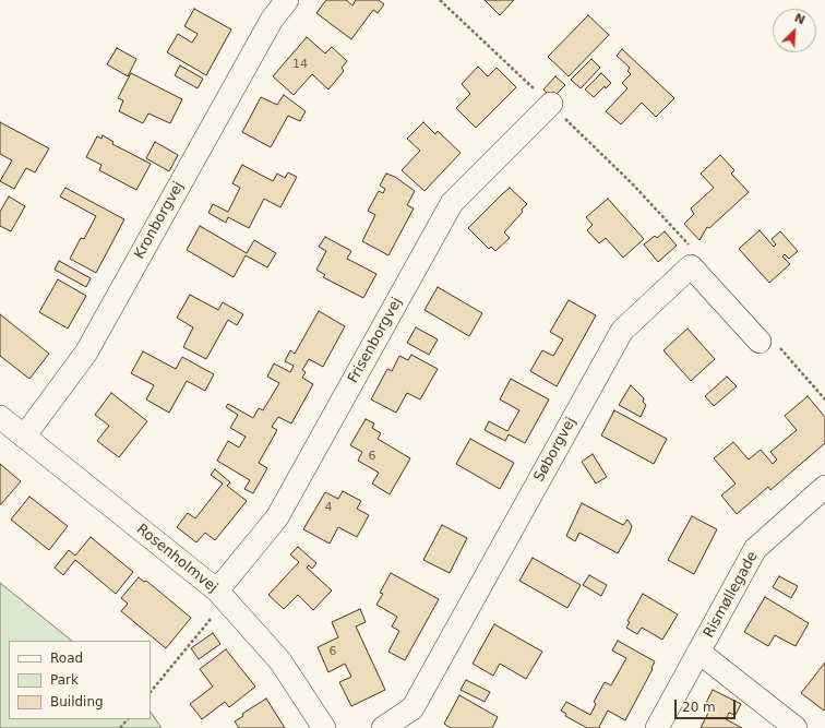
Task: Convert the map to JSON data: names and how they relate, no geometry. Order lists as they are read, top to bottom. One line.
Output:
{"streets":{"street":["Kronborgvej","Frisenborgvej","Søborgvej","Rosenholmvej","Rismøllegade"]},"crossings":[["Kronborgvej","Rosenholmvej"],["Frisenborgvej","Rosenholmvej"]],"house_numbers":["14","6","4","6"],"legend":["Road","Park","Building"],"scale_bar":"20 m","north":"top right"}
